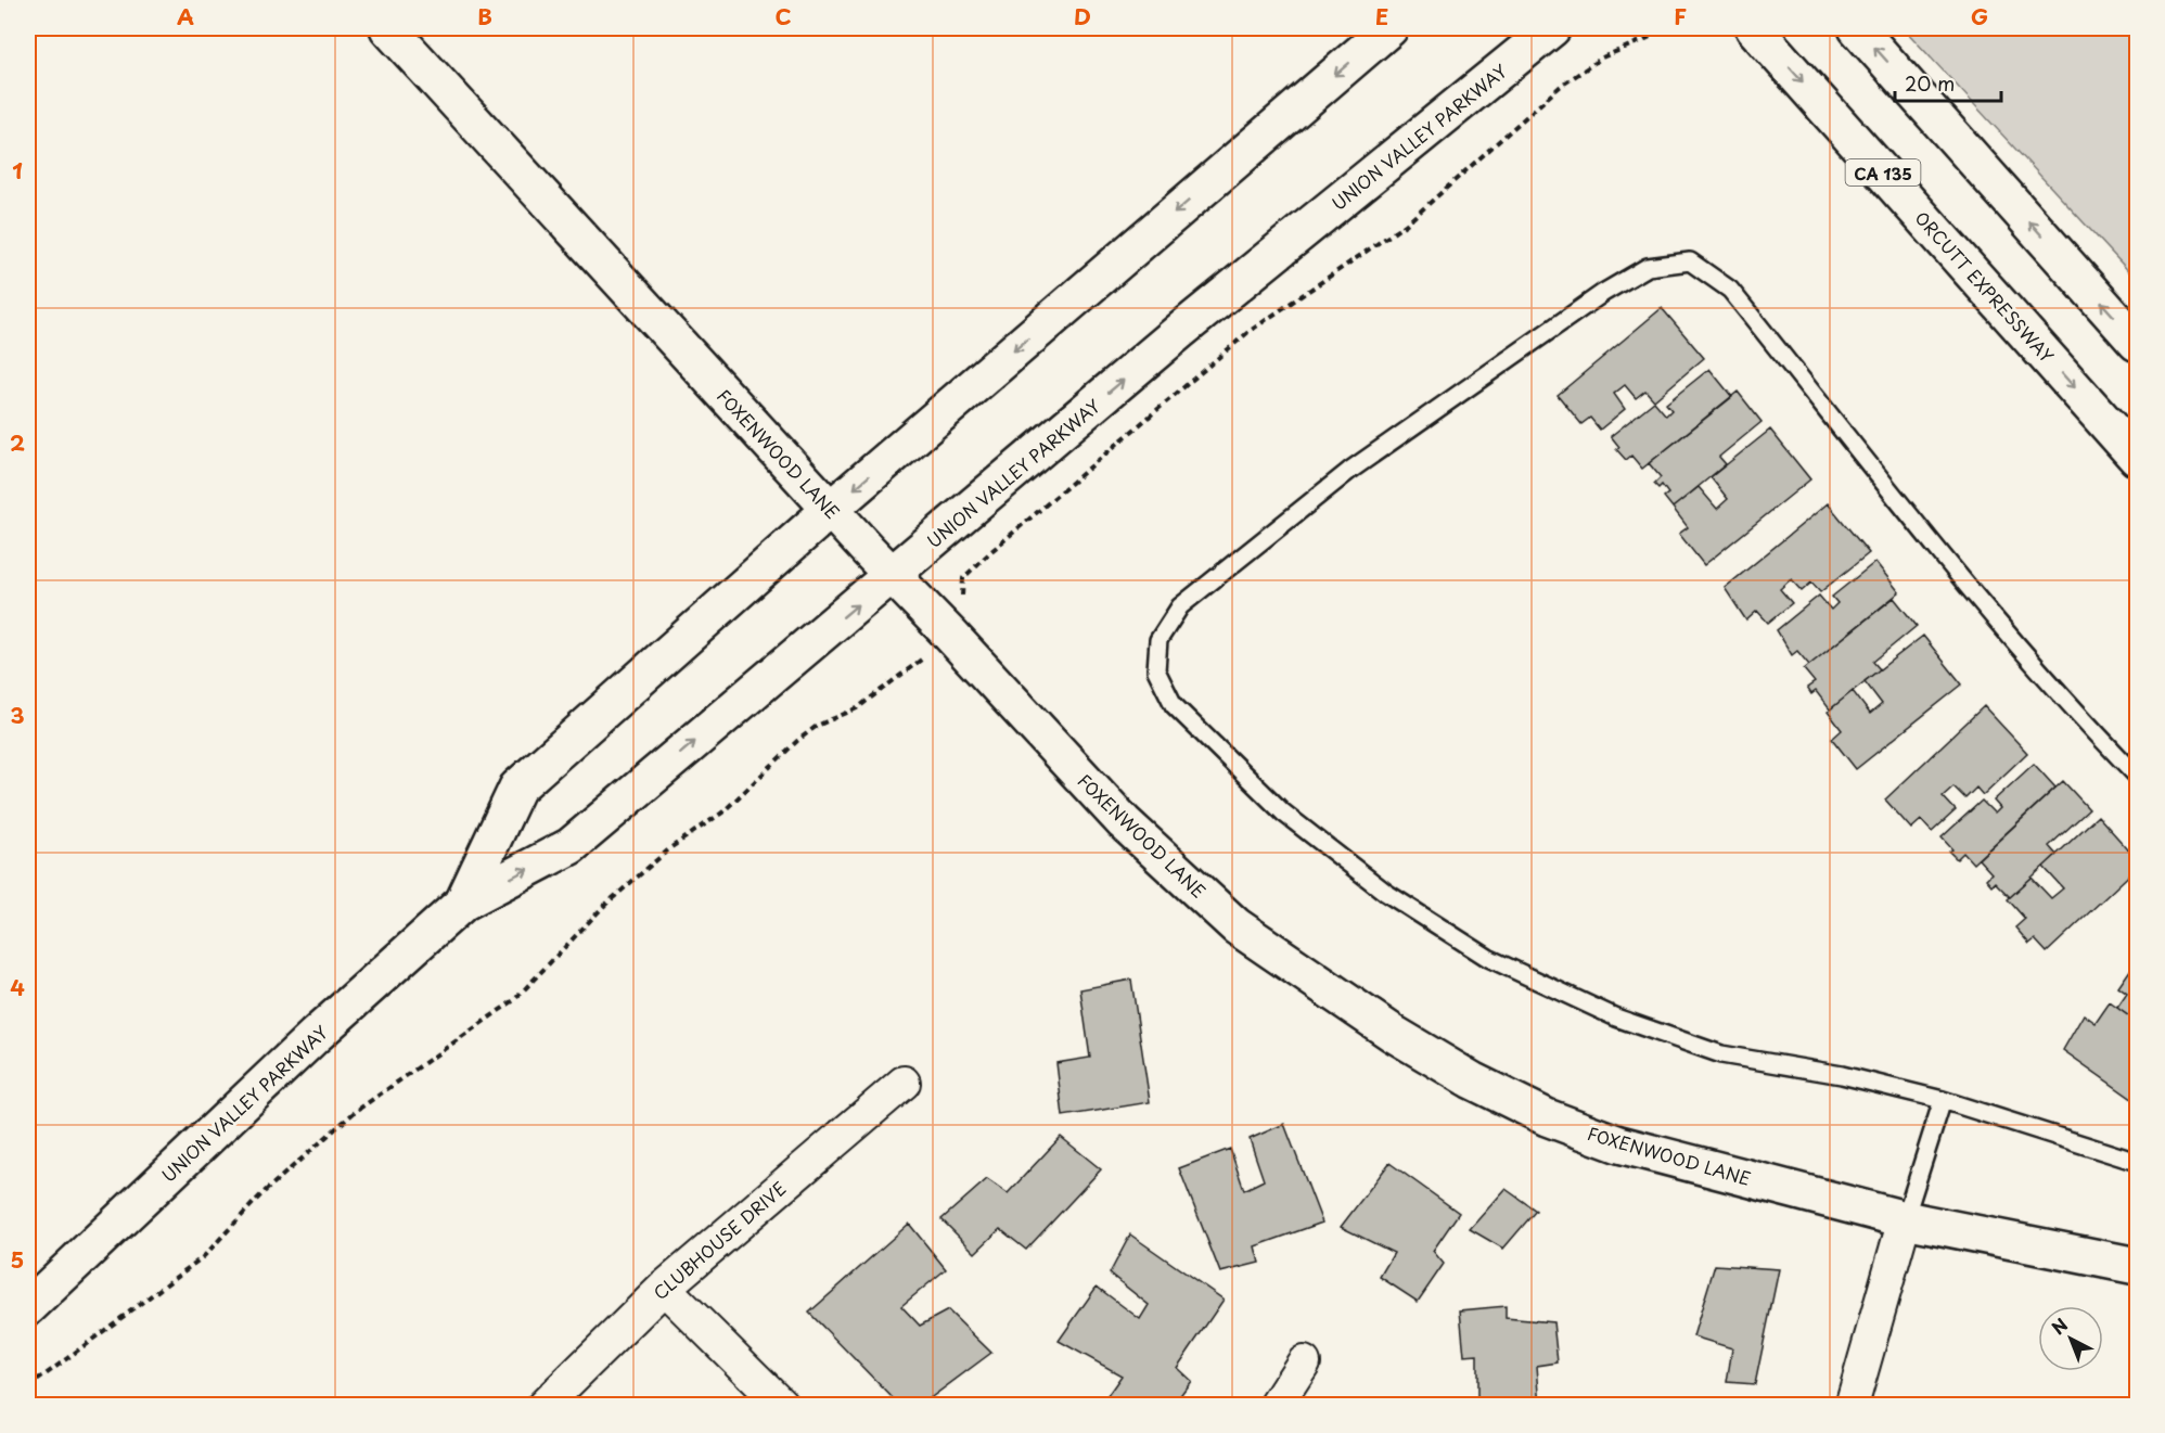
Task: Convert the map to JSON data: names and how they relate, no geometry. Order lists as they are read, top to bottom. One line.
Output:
{"streets":{"main road":["UNION VALLEY PARKWAY","CA 135","ORCUTT EXPRESSWAY","FOXENWOOD LANE"],"street":["CLUBHOUSE DRIVE"]},"crossings":[["UNION VALLEY PARKWAY","FOXENWOOD LANE"]],"scale_bar":"20 m","north":"top left","grid":{"columns":["A","B","C","D","E","F","G"],"rows":["1","2","3","4","5"]}}
